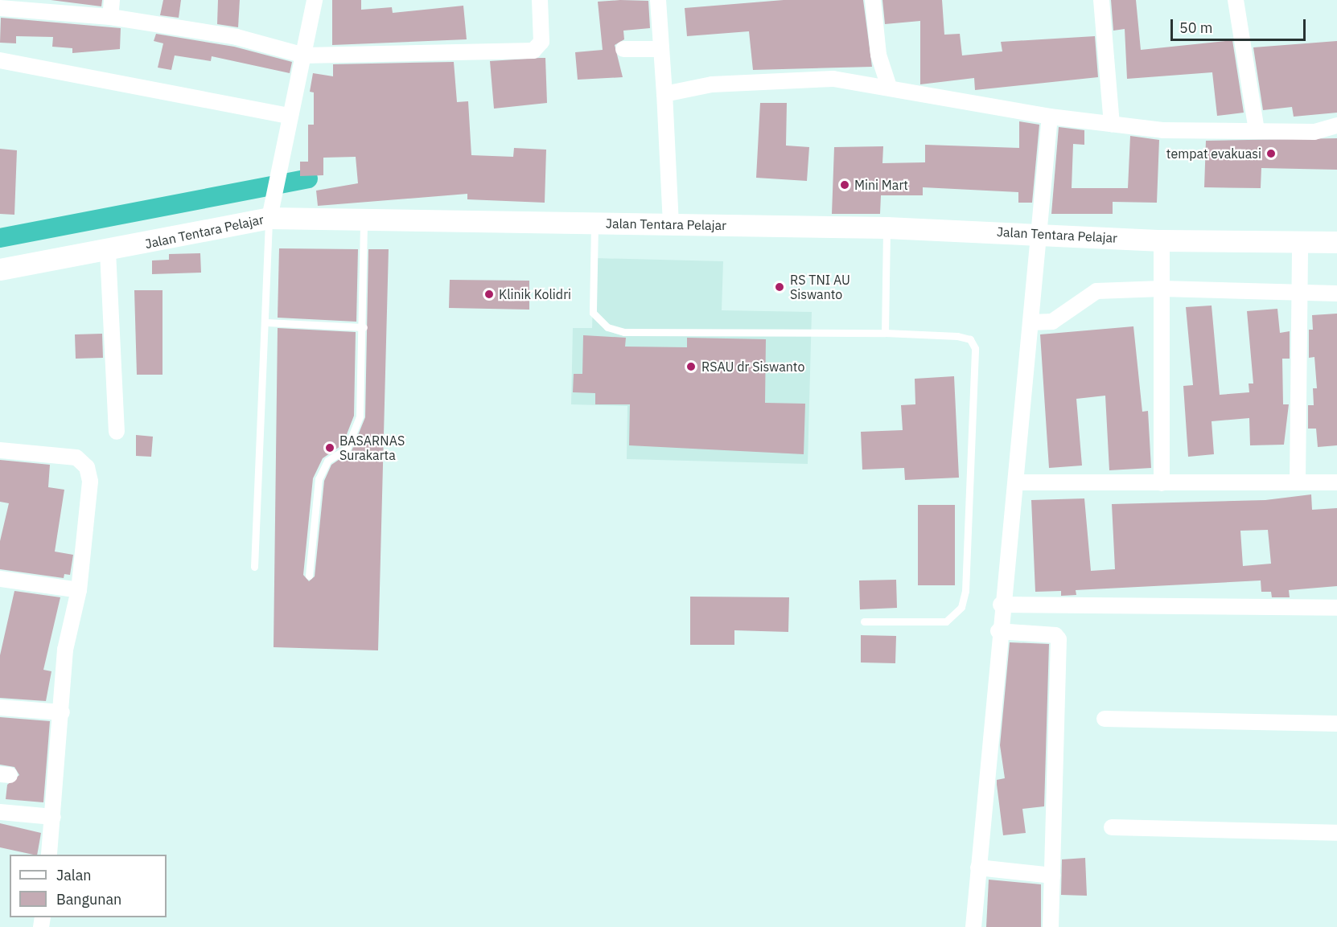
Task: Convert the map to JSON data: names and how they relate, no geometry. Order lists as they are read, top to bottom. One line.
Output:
{"streets":{"main road":["Jalan Tentara Pelajar"]},"places":["tempat evakuasi","Mini Mart","RS TNI AU Siswanto","Klinik Kolidri","RSAU dr Siswanto","BASARNAS Surakarta"],"legend":["Jalan","Bangunan"],"scale_bar":"50 m"}
